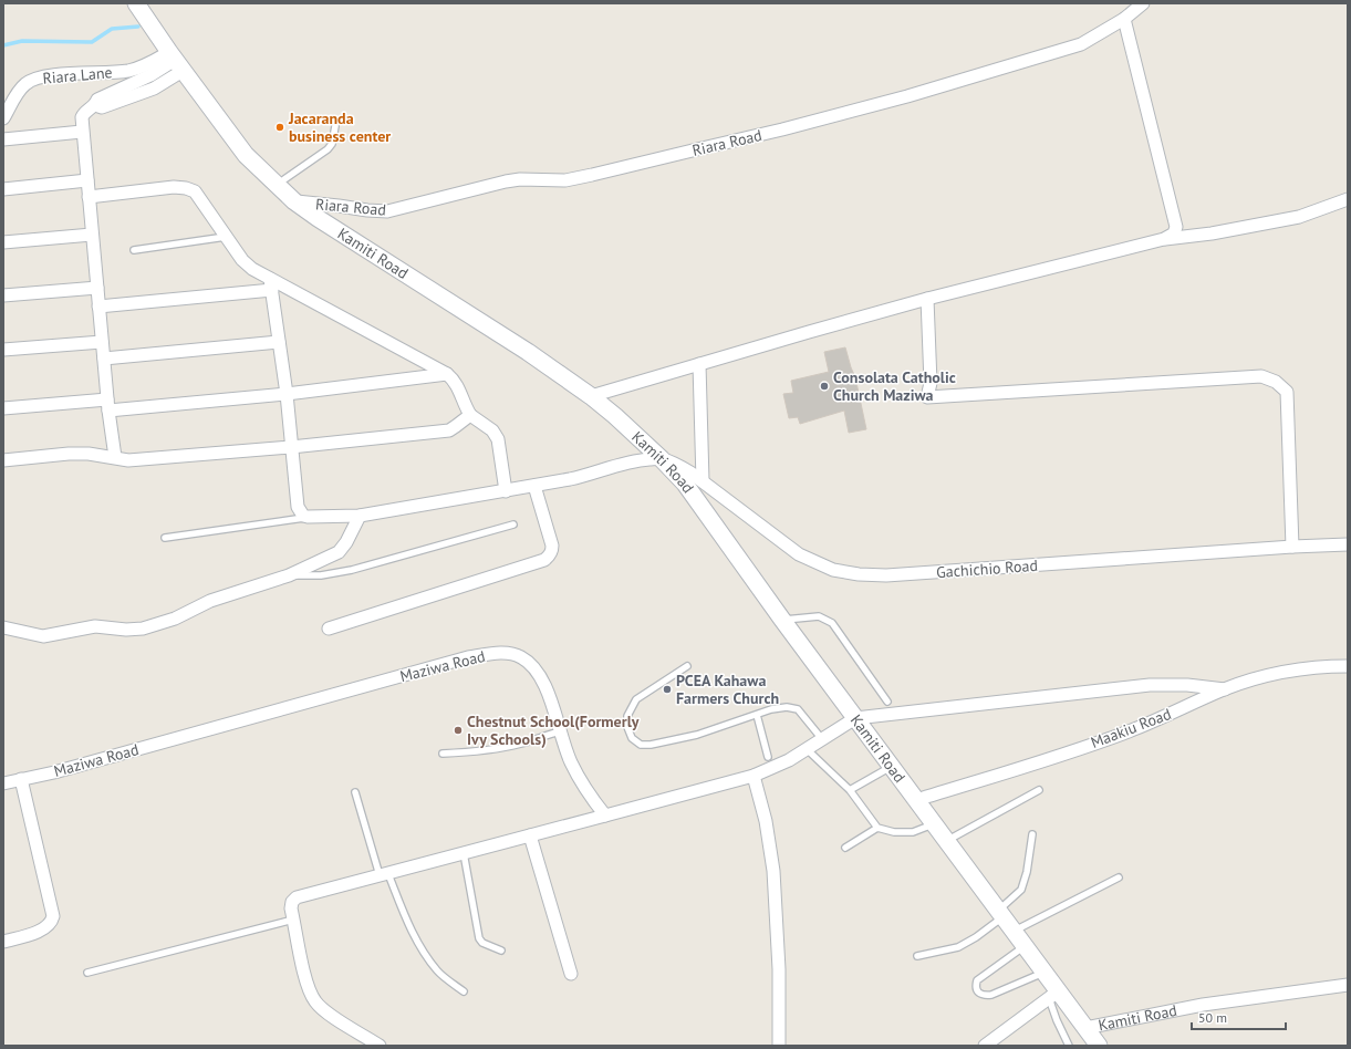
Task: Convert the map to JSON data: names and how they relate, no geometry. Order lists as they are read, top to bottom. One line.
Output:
{"streets":{"main road":["Kamiti Road"],"street":["Riara Lane","Riara Road","Gachichio Road","Maziwa Road","Maakiu Road"]},"crossings":[["Riara Lane","Kamiti Road"],["Riara Road","Kamiti Road"],["Kamiti Road","Gachichio Road"],["Kamiti Road","Maakiu Road"]],"places":["Jacaranda business center","Consolata Catholic Church Maziwa","PCEA Kahawa Farmers Church","Chestnut School(Formerly Ivy Schools)"],"scale_bar":"50 m"}
